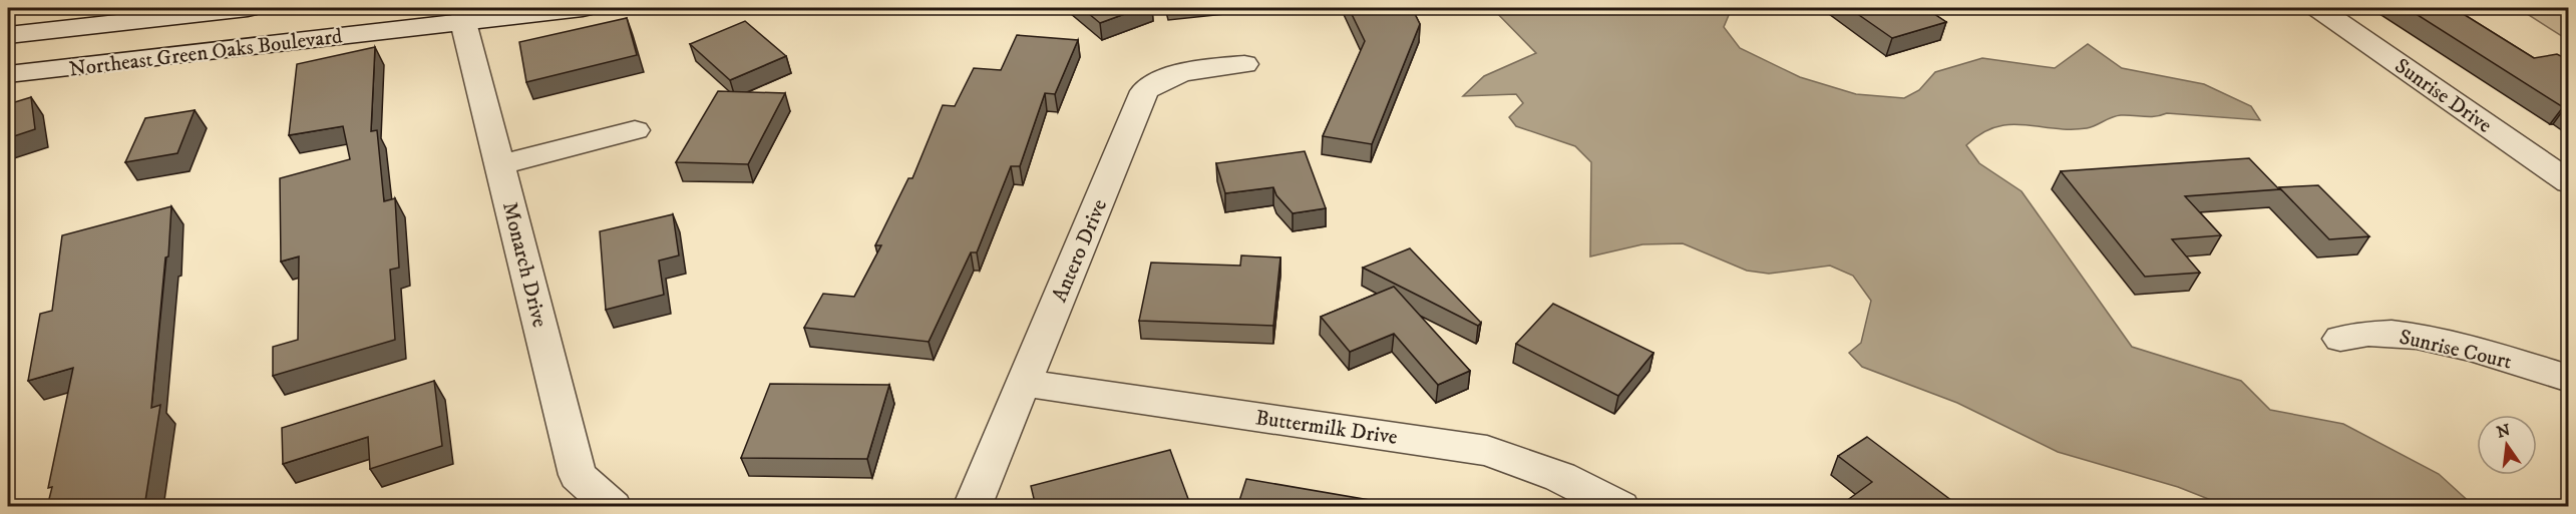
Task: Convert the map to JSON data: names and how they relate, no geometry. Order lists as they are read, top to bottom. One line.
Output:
{"streets":{"street":["Northeast Green Oaks Boulevard","Sunrise Drive","Antero Drive","Monarch Drive","Sunrise Court","Buttermilk Drive"]},"crossings":[["Northeast Green Oaks Boulevard","Monarch Drive"],["Antero Drive","Buttermilk Drive"]],"north":"top"}
